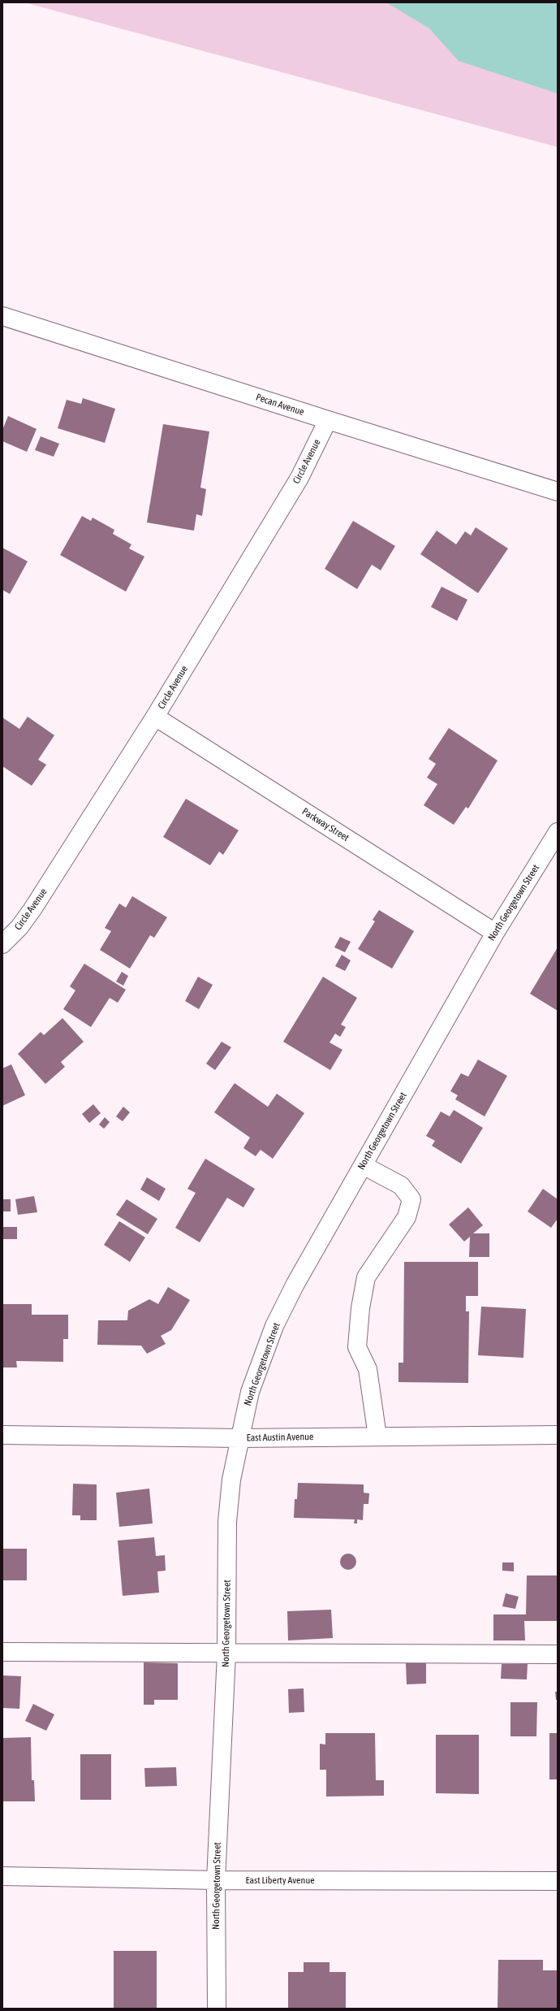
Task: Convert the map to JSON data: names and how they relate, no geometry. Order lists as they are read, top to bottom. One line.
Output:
{"streets":{"street":["Pecan Avenue","Circle Avenue","Parkway Street","North Georgetown Street","East Austin Avenue","East Liberty Avenue"]},"crossings":[["Pecan Avenue","Circle Avenue"],["Circle Avenue","Parkway Street"],["Parkway Street","North Georgetown Street"],["North Georgetown Street","East Austin Avenue"],["North Georgetown Street","East Liberty Avenue"]]}
